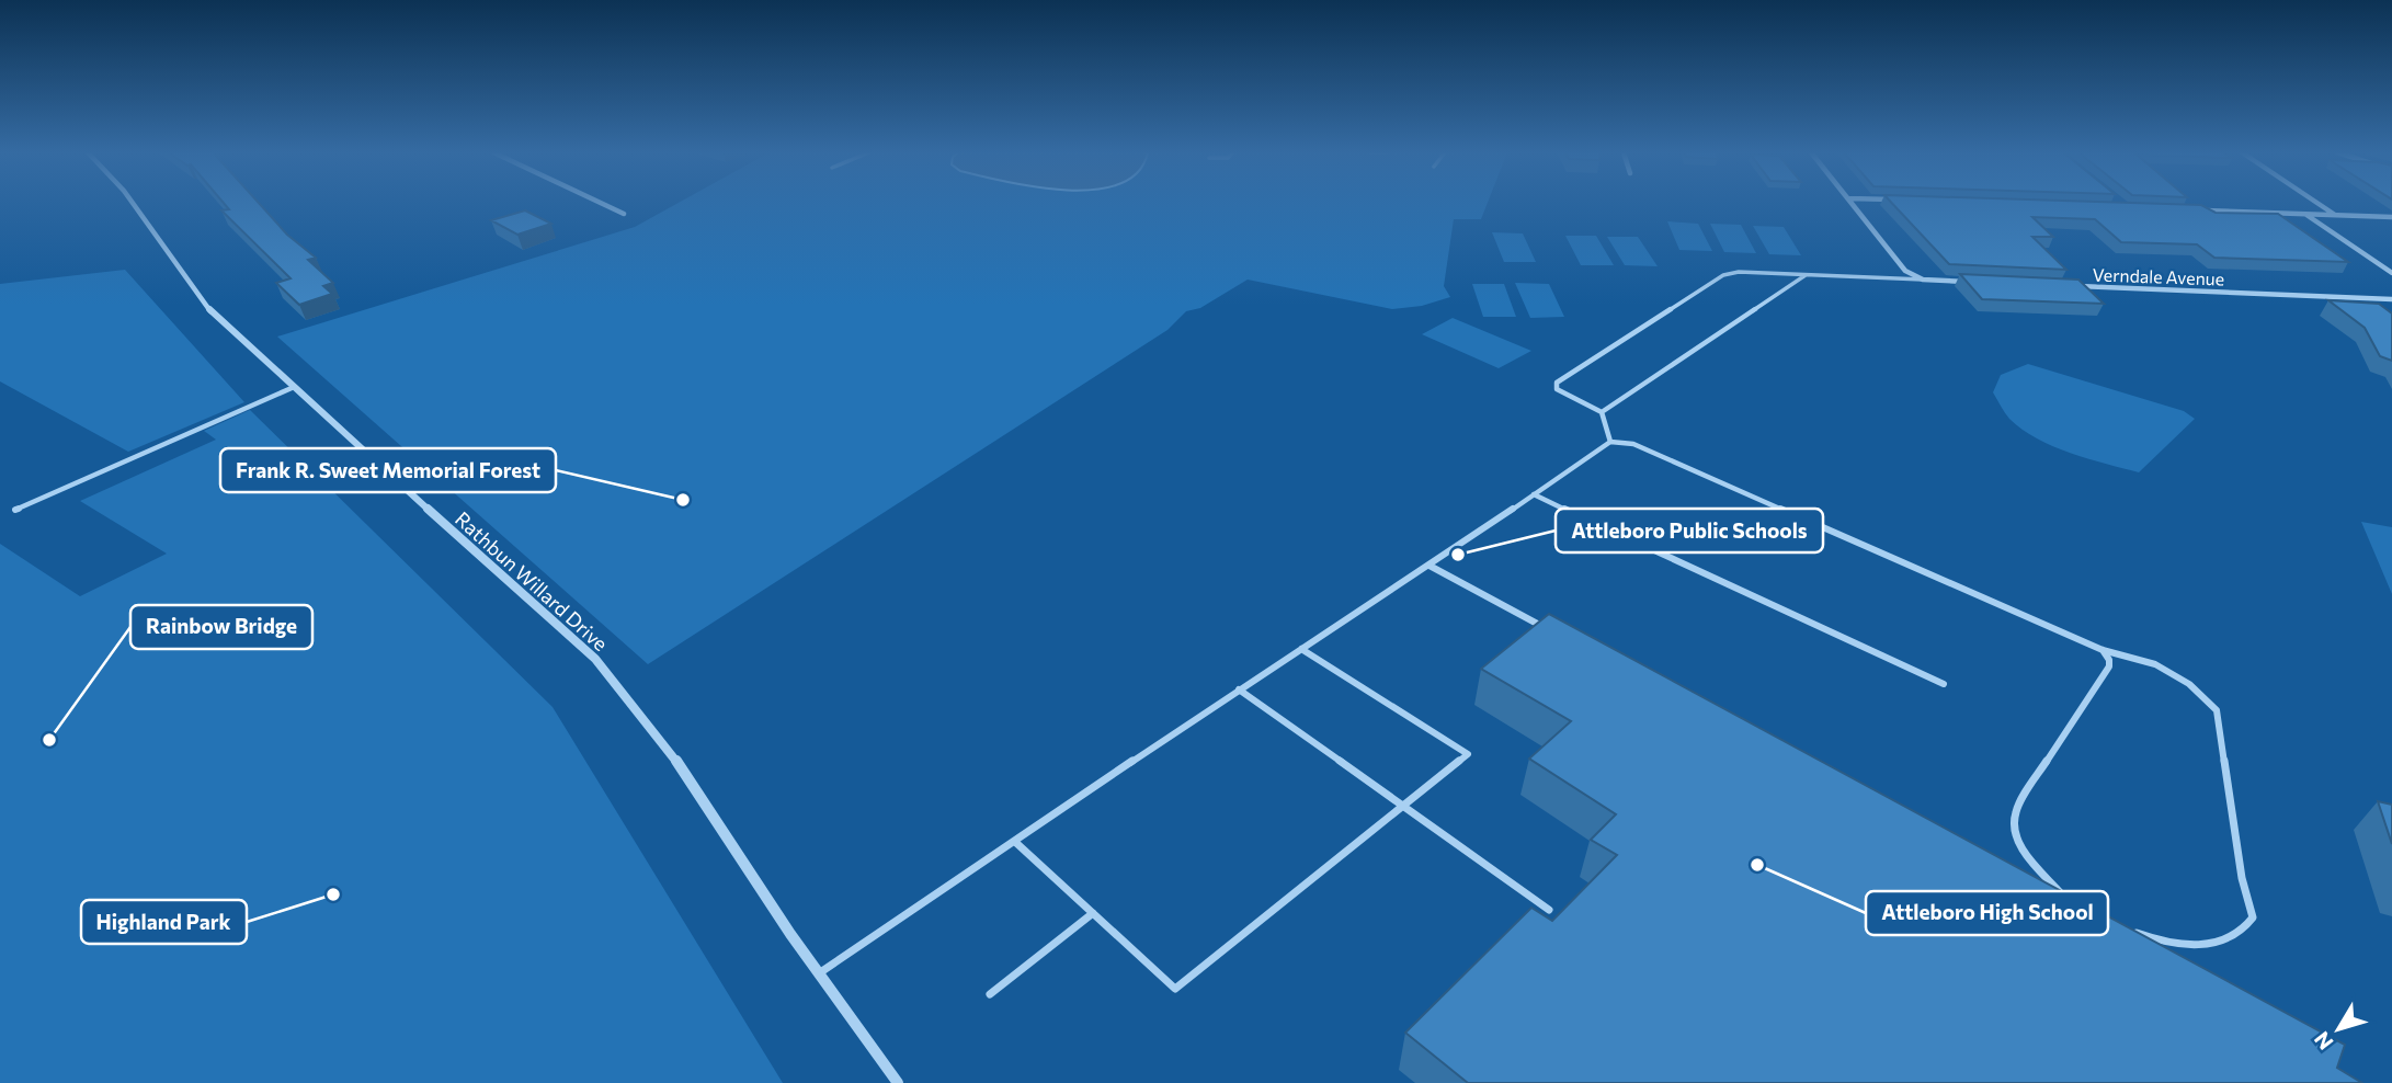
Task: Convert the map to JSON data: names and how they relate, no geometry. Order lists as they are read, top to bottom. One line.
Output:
{"streets":{"street":["Verndale Avenue","Rathbun Willard Drive"]},"places":["Frank R. Sweet Memorial Forest","Attleboro Public Schools","Rainbow Bridge","Attleboro High School","Highland Park"],"north":"bottom left"}
